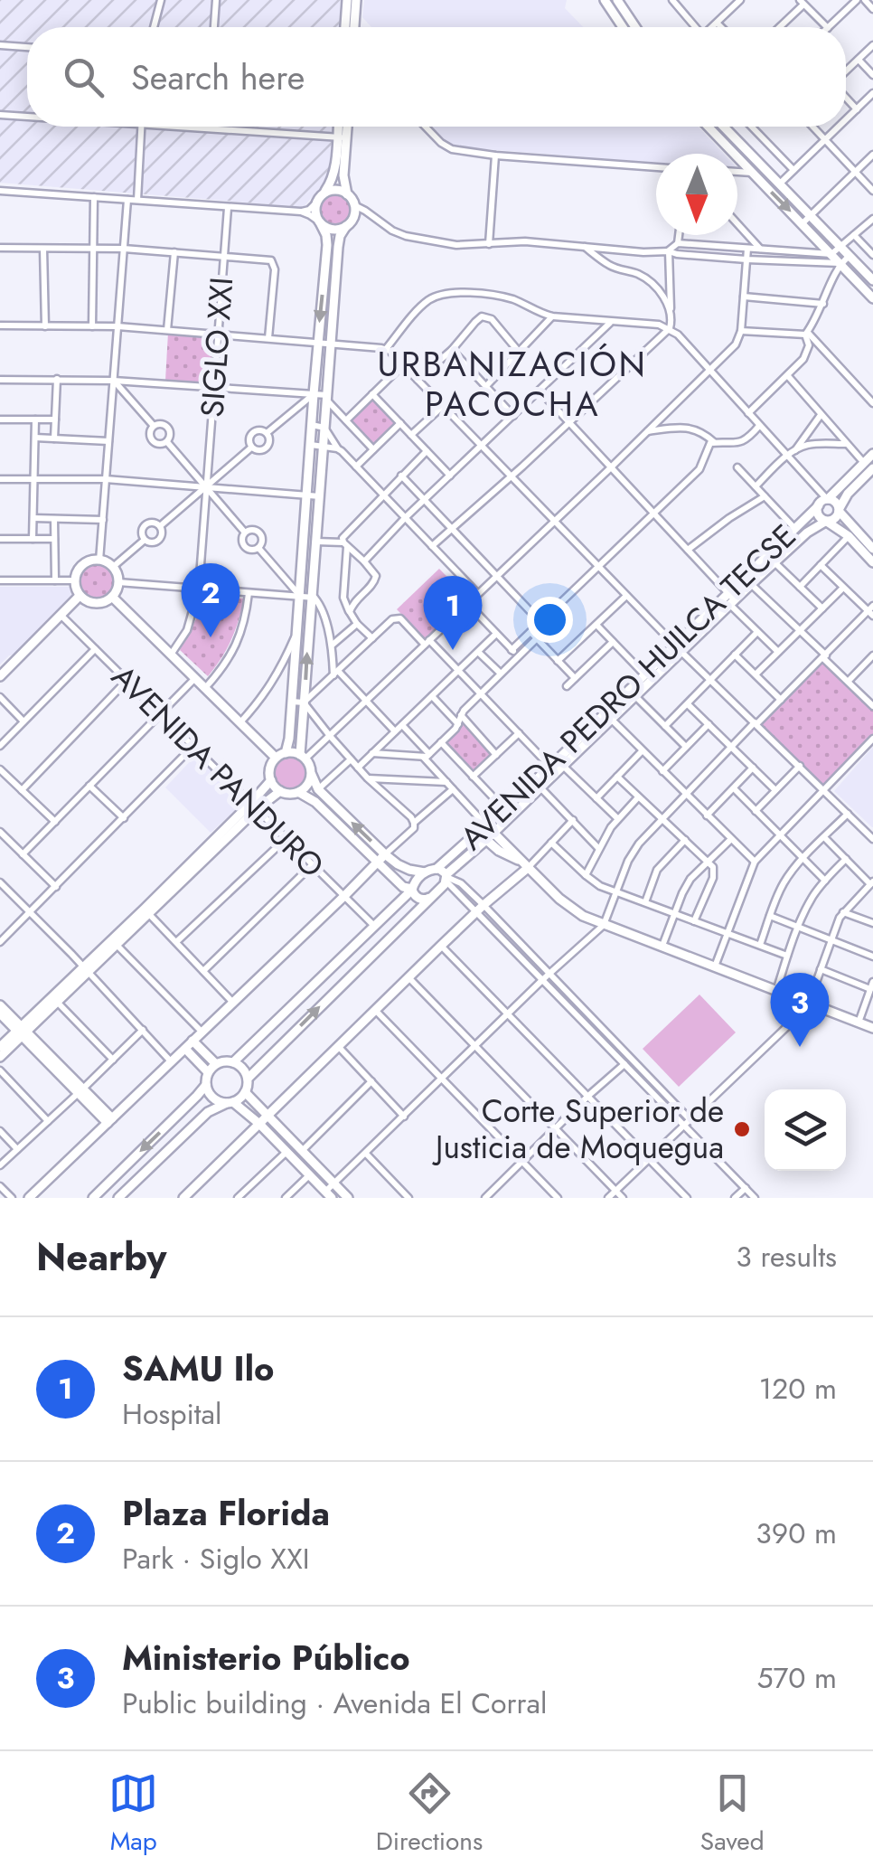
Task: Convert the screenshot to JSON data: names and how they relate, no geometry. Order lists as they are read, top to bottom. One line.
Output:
{"streets":{"street":["SIGLO XXI","AVENIDA PEDRO HUILCA TECSE","AVENIDA PANDURO"]},"districts":["URBANIZACIÓN PACOCHA"],"places":["Corte Superior de Justicia de Moquegua"],"north":"bottom","page":{"search":"Search here","pins":["2","1","3"],"heading":["Nearby","3 results"],"list":[{"mark":"1","name":"SAMU Ilo","note":"Hospital","value":"120 m"},{"mark":"2","name":"Plaza Florida","note":"Park · Siglo XXI","value":"390 m"},{"mark":"3","name":"Ministerio Público","note":"Public building · Avenida El Corral","value":"570 m"}],"nav":["Map","Directions","Saved"]}}
